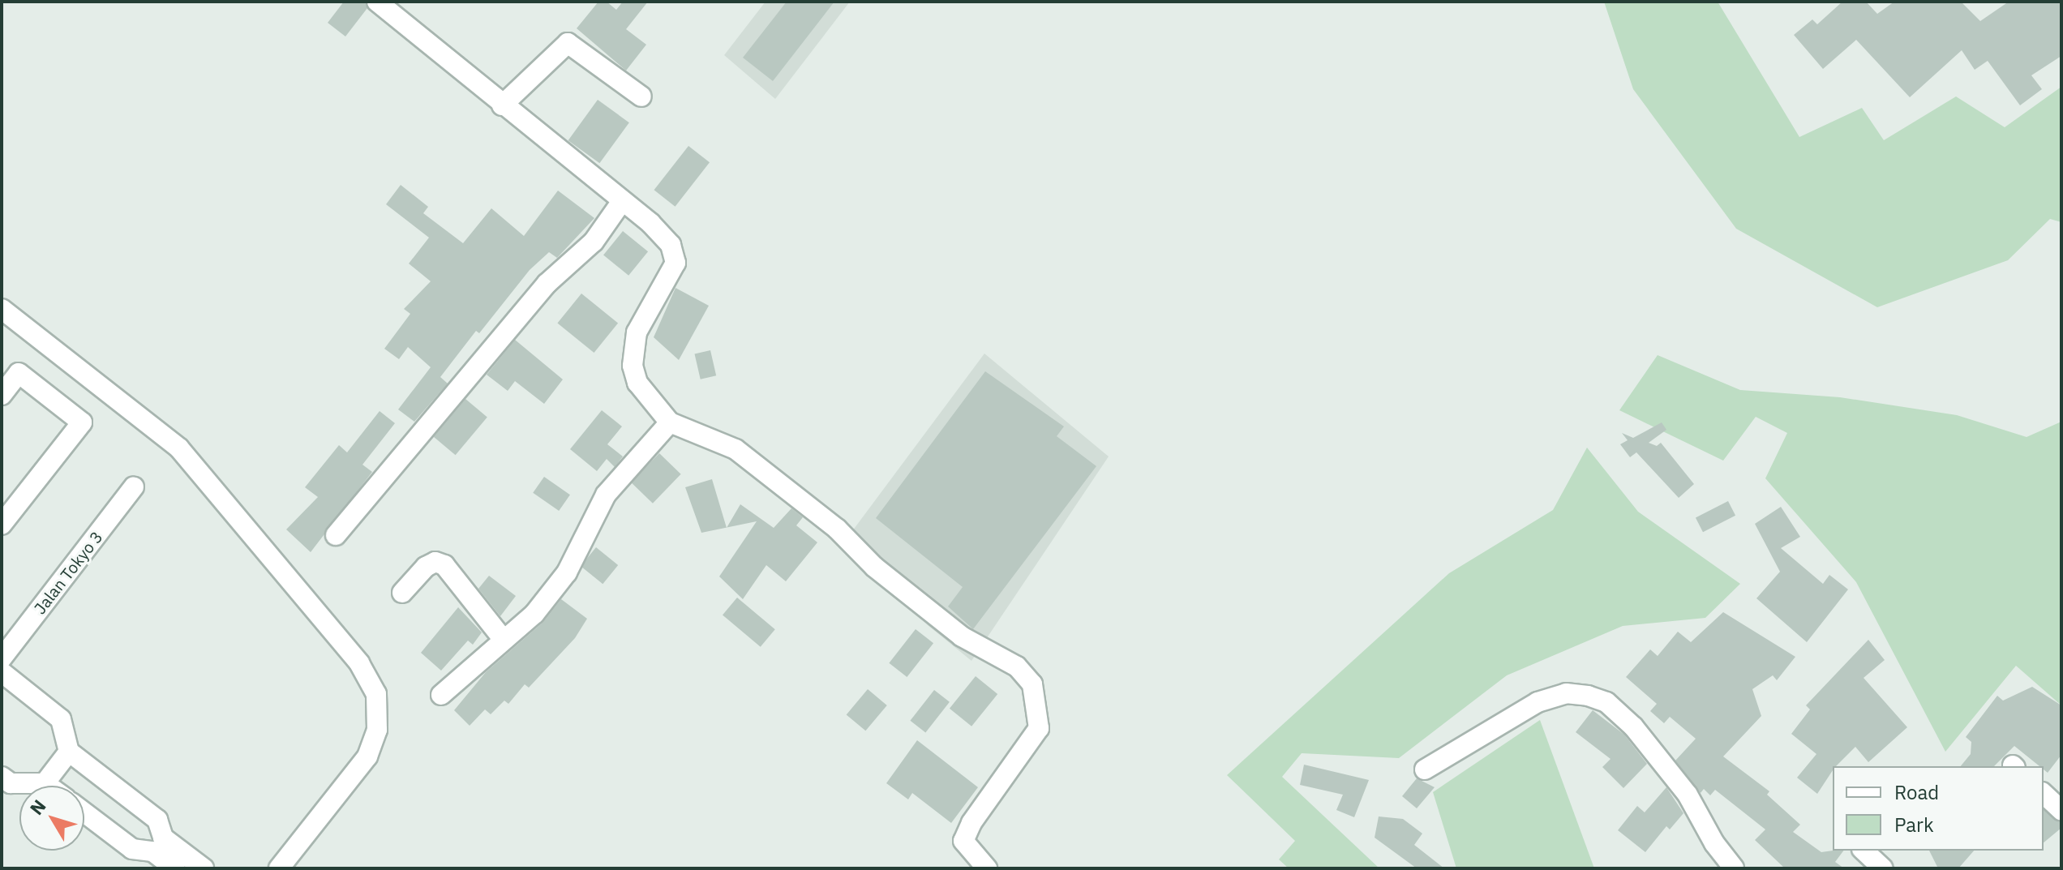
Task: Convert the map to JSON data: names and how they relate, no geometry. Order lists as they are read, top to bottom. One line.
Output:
{"streets":{"street":["Jalan Tokyo 3"]},"legend":["Road","Park"],"north":"top left"}
